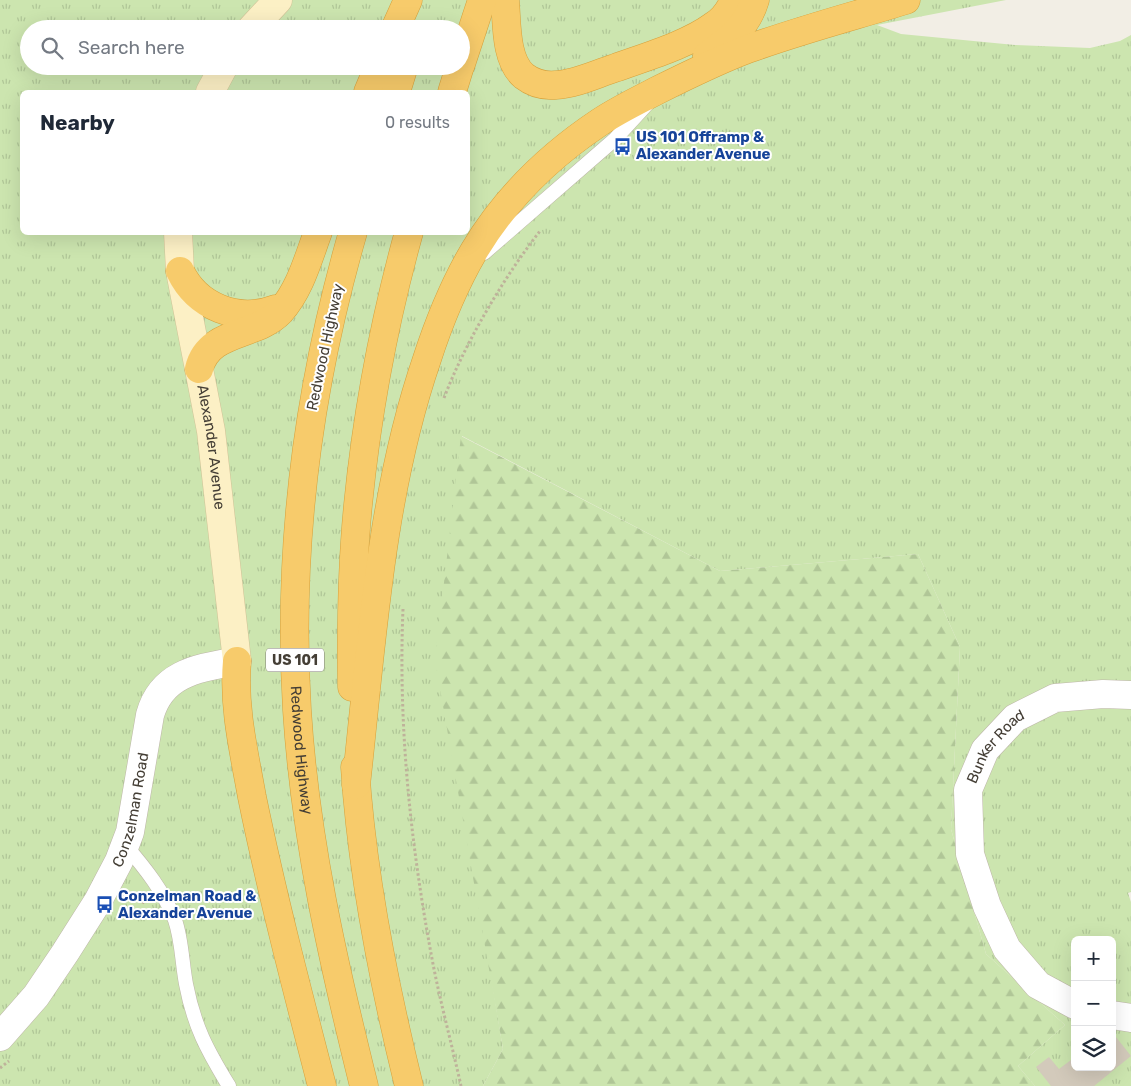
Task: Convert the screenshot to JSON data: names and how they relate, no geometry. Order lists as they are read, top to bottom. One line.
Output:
{"streets":{"highway":["Redwood Highway","US 101"],"main road":["Alexander Avenue"],"street":["Bunker Road","Conzelman Road"]},"crossings":[["Alexander Avenue","Conzelman Road"]],"places":{"bus stop":["US 101 Offramp & Alexander Avenue","Conzelman Road & Alexander Avenue"]},"page":{"search":"Search here","heading":["Nearby","0 results"],"map_buttons":["+","−"]}}
